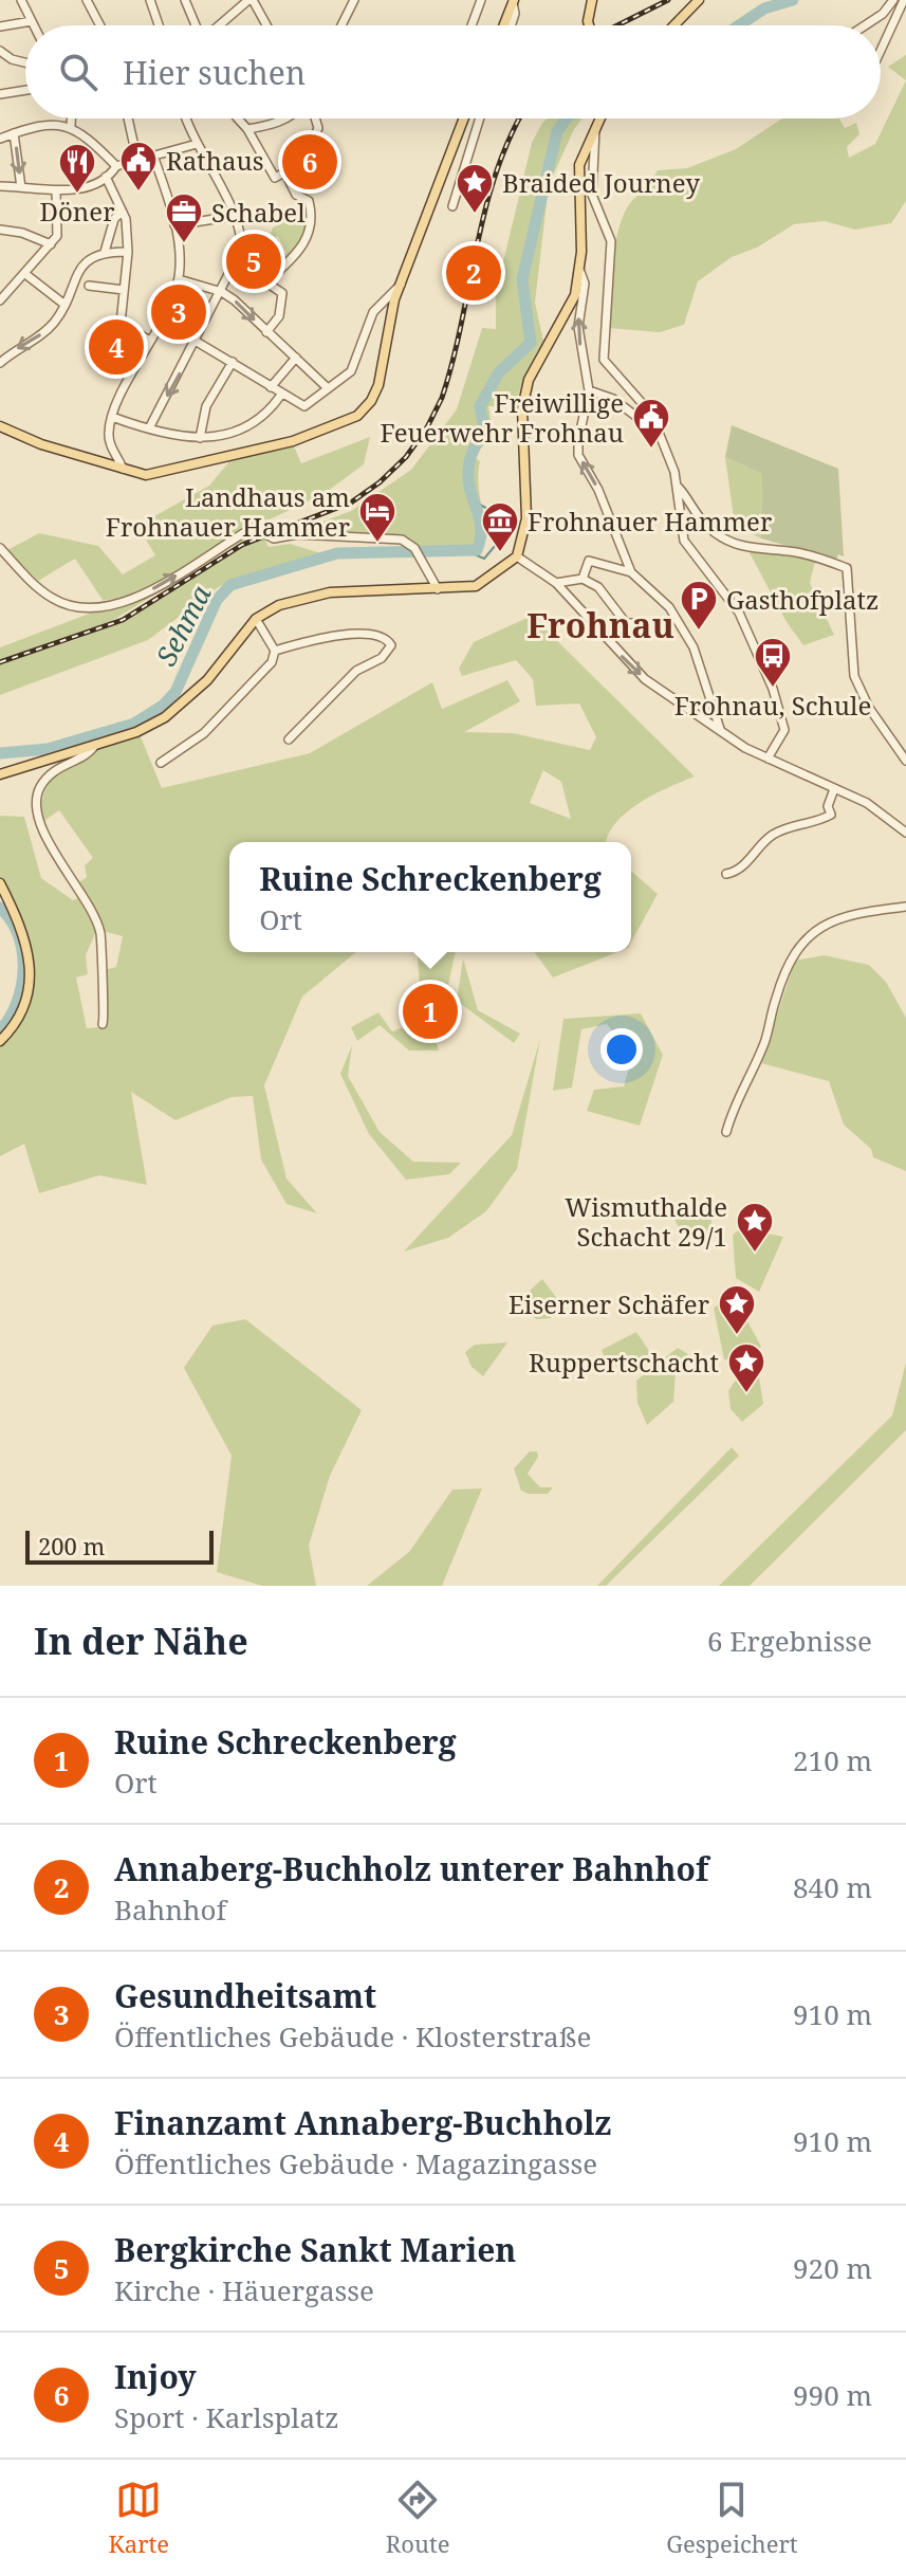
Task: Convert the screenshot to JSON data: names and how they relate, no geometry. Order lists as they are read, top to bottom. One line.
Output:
{"districts":["Frohnau"],"water":["Sehma"],"places":{"public building":["Rathaus","Freiwillige Feuerwehr Frohnau"],"restaurant":["Döner"],"place":["Braided Journey","Wismuthalde Schacht 29/1","Eiserner Schäfer","Ruppertschacht"],"office":["Schabel"],"hotel":["Landhaus am Frohnauer Hammer"],"museum":["Frohnauer Hammer"],"parking":["Gasthofplatz"],"bus stop":["Frohnau, Schule"]},"scale_bar":"200 m","page":{"search":"Hier suchen","pins":["6","5","2","3","4","1"],"popup":["Ruine Schreckenberg","Ort"],"scale":"200 m","heading":["In der Nähe","6 Ergebnisse"],"list":[{"mark":"1","name":"Ruine Schreckenberg","note":"Ort","value":"210 m"},{"mark":"2","name":"Annaberg-Buchholz unterer Bahnhof","note":"Bahnhof","value":"840 m"},{"mark":"3","name":"Gesundheitsamt","note":"Öffentliches Gebäude · Klosterstraße","value":"910 m"},{"mark":"4","name":"Finanzamt Annaberg-Buchholz","note":"Öffentliches Gebäude · Magazingasse","value":"910 m"},{"mark":"5","name":"Bergkirche Sankt Marien","note":"Kirche · Häuergasse","value":"920 m"},{"mark":"6","name":"Injoy","note":"Sport · Karlsplatz","value":"990 m"}],"nav":["Karte","Route","Gespeichert"]}}
